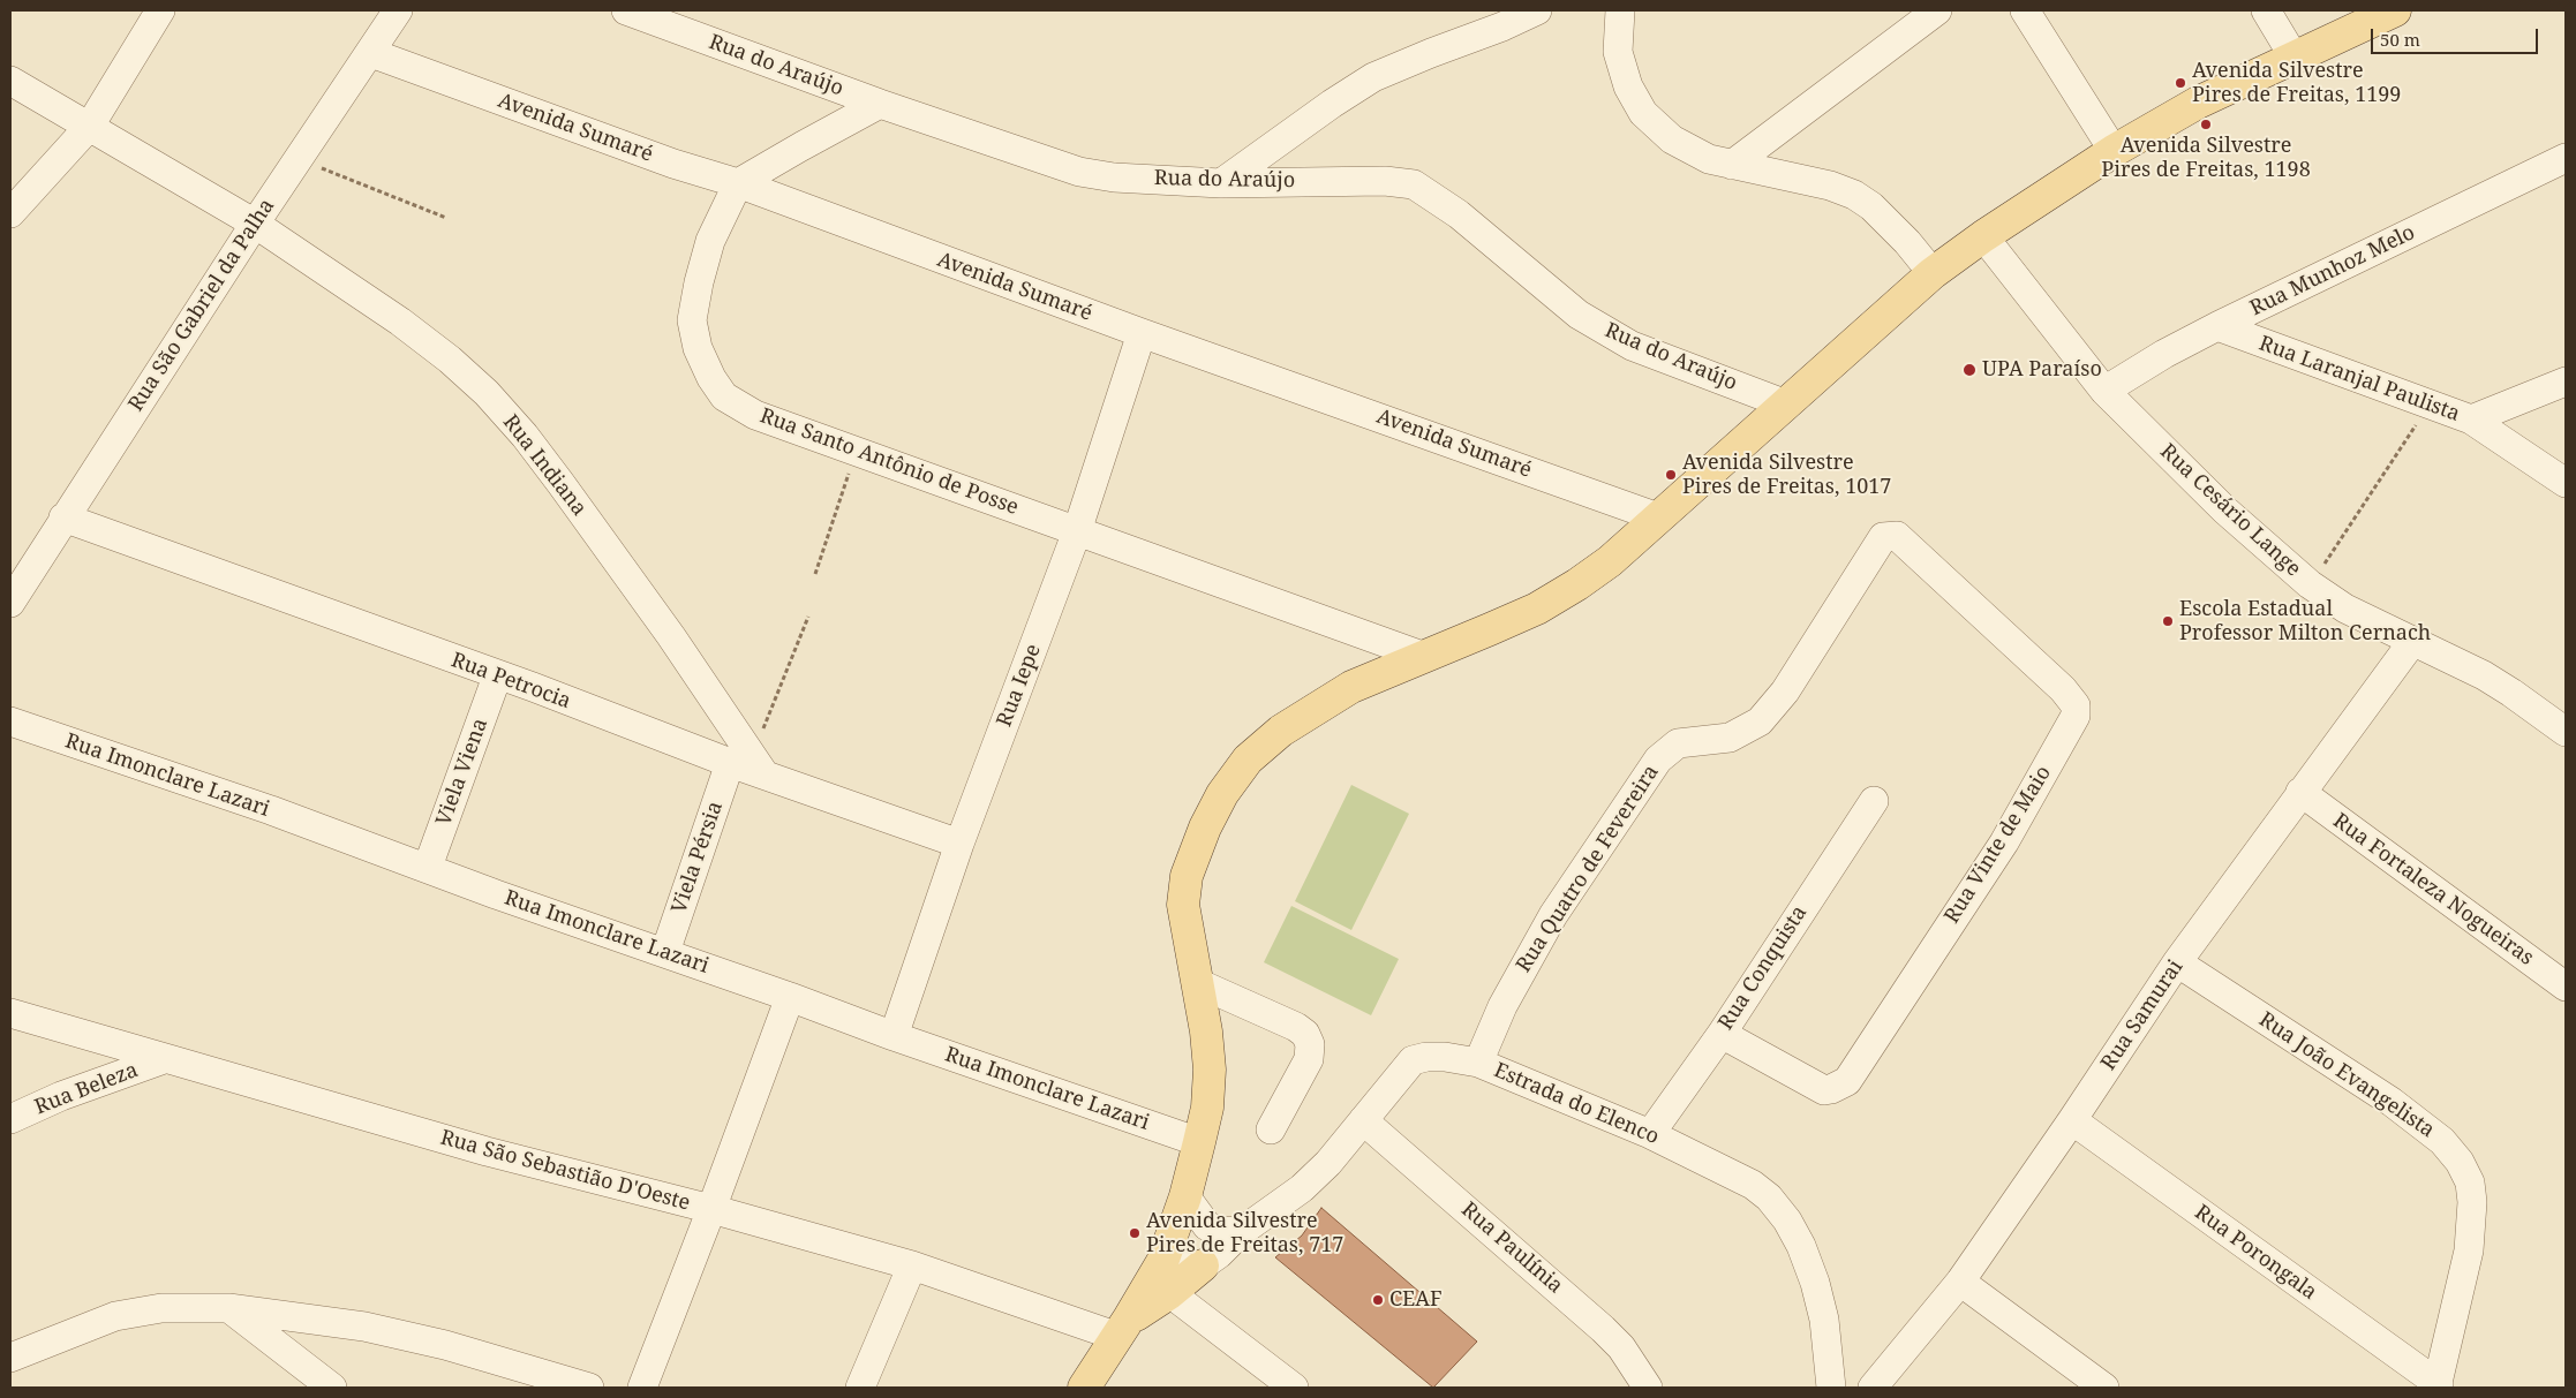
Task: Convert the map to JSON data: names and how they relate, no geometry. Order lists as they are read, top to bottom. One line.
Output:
{"streets":{"street":["Rua do Araújo","Avenida Sumaré","Rua Munhoz Melo","Rua São Gabriel da Palha","Rua Laranjal Paulista","Rua Santo Antônio de Posse","Rua Indiana","Rua Cesário Lange","Rua Petrocia","Rua Iepe","Viela Viena","Rua Imonclare Lazari","Rua Vinte de Maio","Viela Pérsia","Rua Quatro de Fevereira","Rua Fortaleza Nogueiras","Rua Conquista","Rua Samurai","Rua João Evangelista","Rua Beleza","Estrada do Elenco","Rua São Sebastião D'Oeste","Rua Paulínia","Rua Porongala"]},"crossings":[["Avenida Sumaré","Rua São Gabriel da Palha"],["Avenida Sumaré","Rua Santo Antônio de Posse"],["Avenida Sumaré","Rua Iepe"],["Rua Munhoz Melo","Rua Laranjal Paulista"],["Rua Munhoz Melo","Rua Cesário Lange"],["Rua São Gabriel da Palha","Rua Indiana"],["Rua São Gabriel da Palha","Rua Petrocia"],["Rua Santo Antônio de Posse","Rua Iepe"],["Rua Indiana","Rua Petrocia"],["Rua Indiana","Viela Pérsia"],["Rua Cesário Lange","Rua Samurai"],["Rua Petrocia","Rua Iepe"],["Rua Petrocia","Viela Viena"],["Rua Petrocia","Viela Pérsia"],["Rua Iepe","Rua Imonclare Lazari"],["Viela Viena","Rua Imonclare Lazari"],["Rua Imonclare Lazari","Viela Pérsia"],["Rua Vinte de Maio","Rua Quatro de Fevereira"],["Rua Vinte de Maio","Rua Conquista"],["Rua Quatro de Fevereira","Estrada do Elenco"],["Rua Fortaleza Nogueiras","Rua Samurai"],["Rua Conquista","Estrada do Elenco"],["Rua Samurai","Rua João Evangelista"],["Rua Samurai","Rua Porongala"],["Rua João Evangelista","Rua Porongala"],["Rua Beleza","Rua São Sebastião D'Oeste"],["Estrada do Elenco","Rua Paulínia"]],"places":["Avenida Silvestre Pires de Freitas, 1199","Avenida Silvestre Pires de Freitas, 1198","UPA Paraíso","Avenida Silvestre Pires de Freitas, 1017","Escola Estadual Professor Milton Cernach","Avenida Silvestre Pires de Freitas, 717","CEAF"],"scale_bar":"50 m"}
